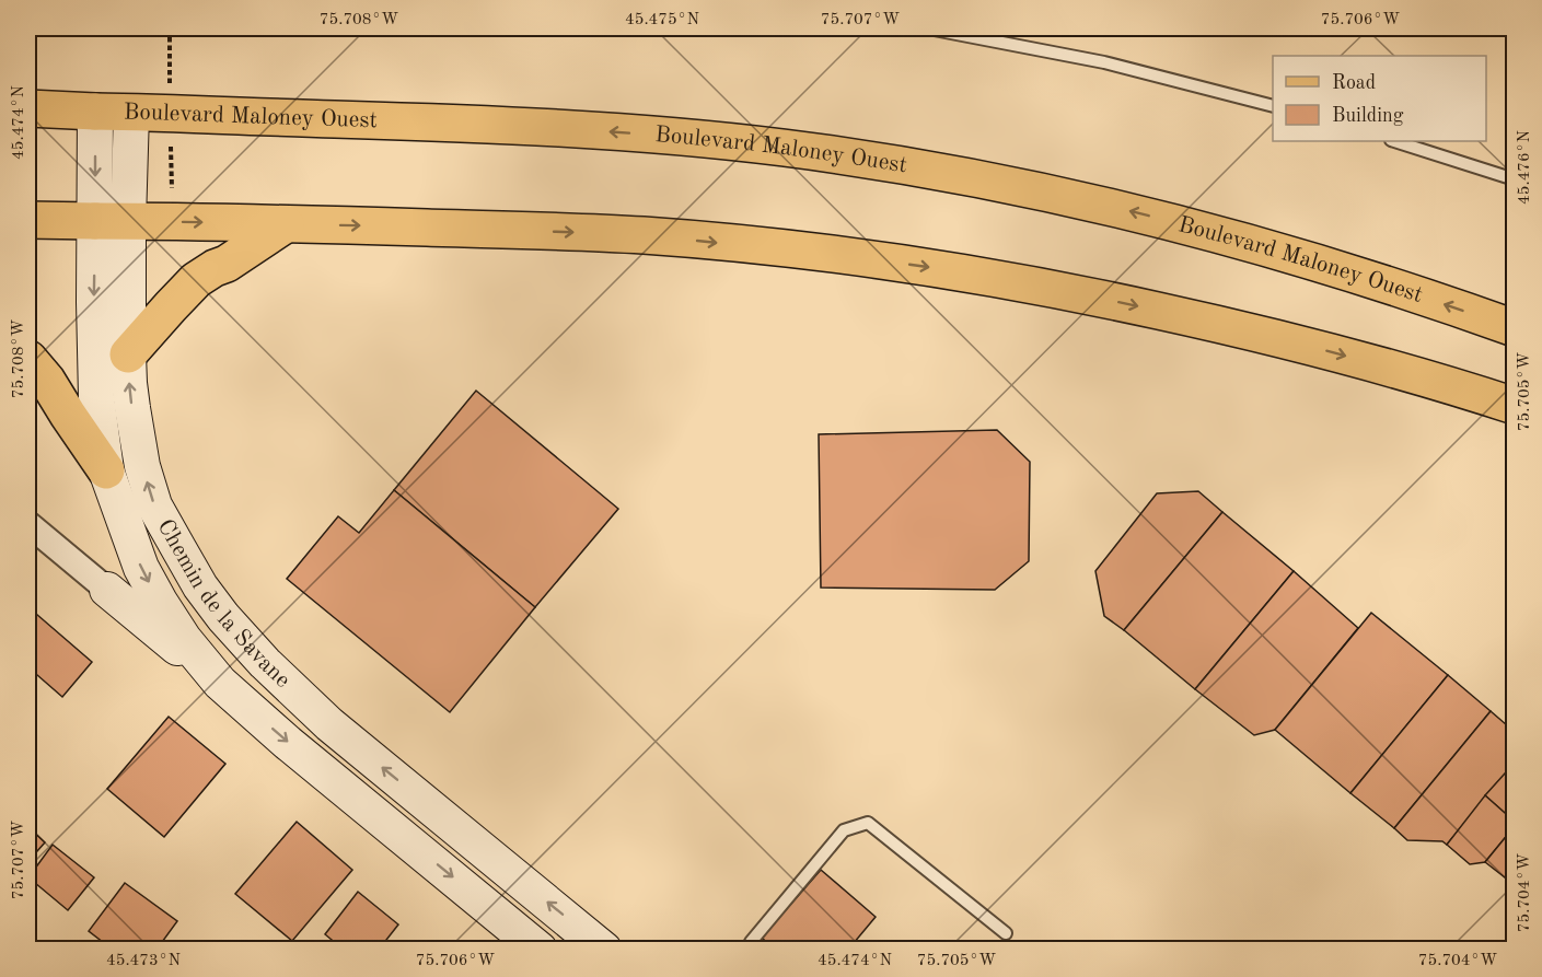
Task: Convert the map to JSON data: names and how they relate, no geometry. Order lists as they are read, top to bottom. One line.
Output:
{"streets":{"main road":["Boulevard Maloney Ouest"],"street":["Chemin de la Savane"]},"crossings":[["Boulevard Maloney Ouest","Chemin de la Savane"]],"legend":["Road","Building"],"coordinates":["75.708°W","45.475°N","75.707°W","75.706°W","45.474°N","45.476°N","75.705°W","75.704°W","45.473°N"]}
